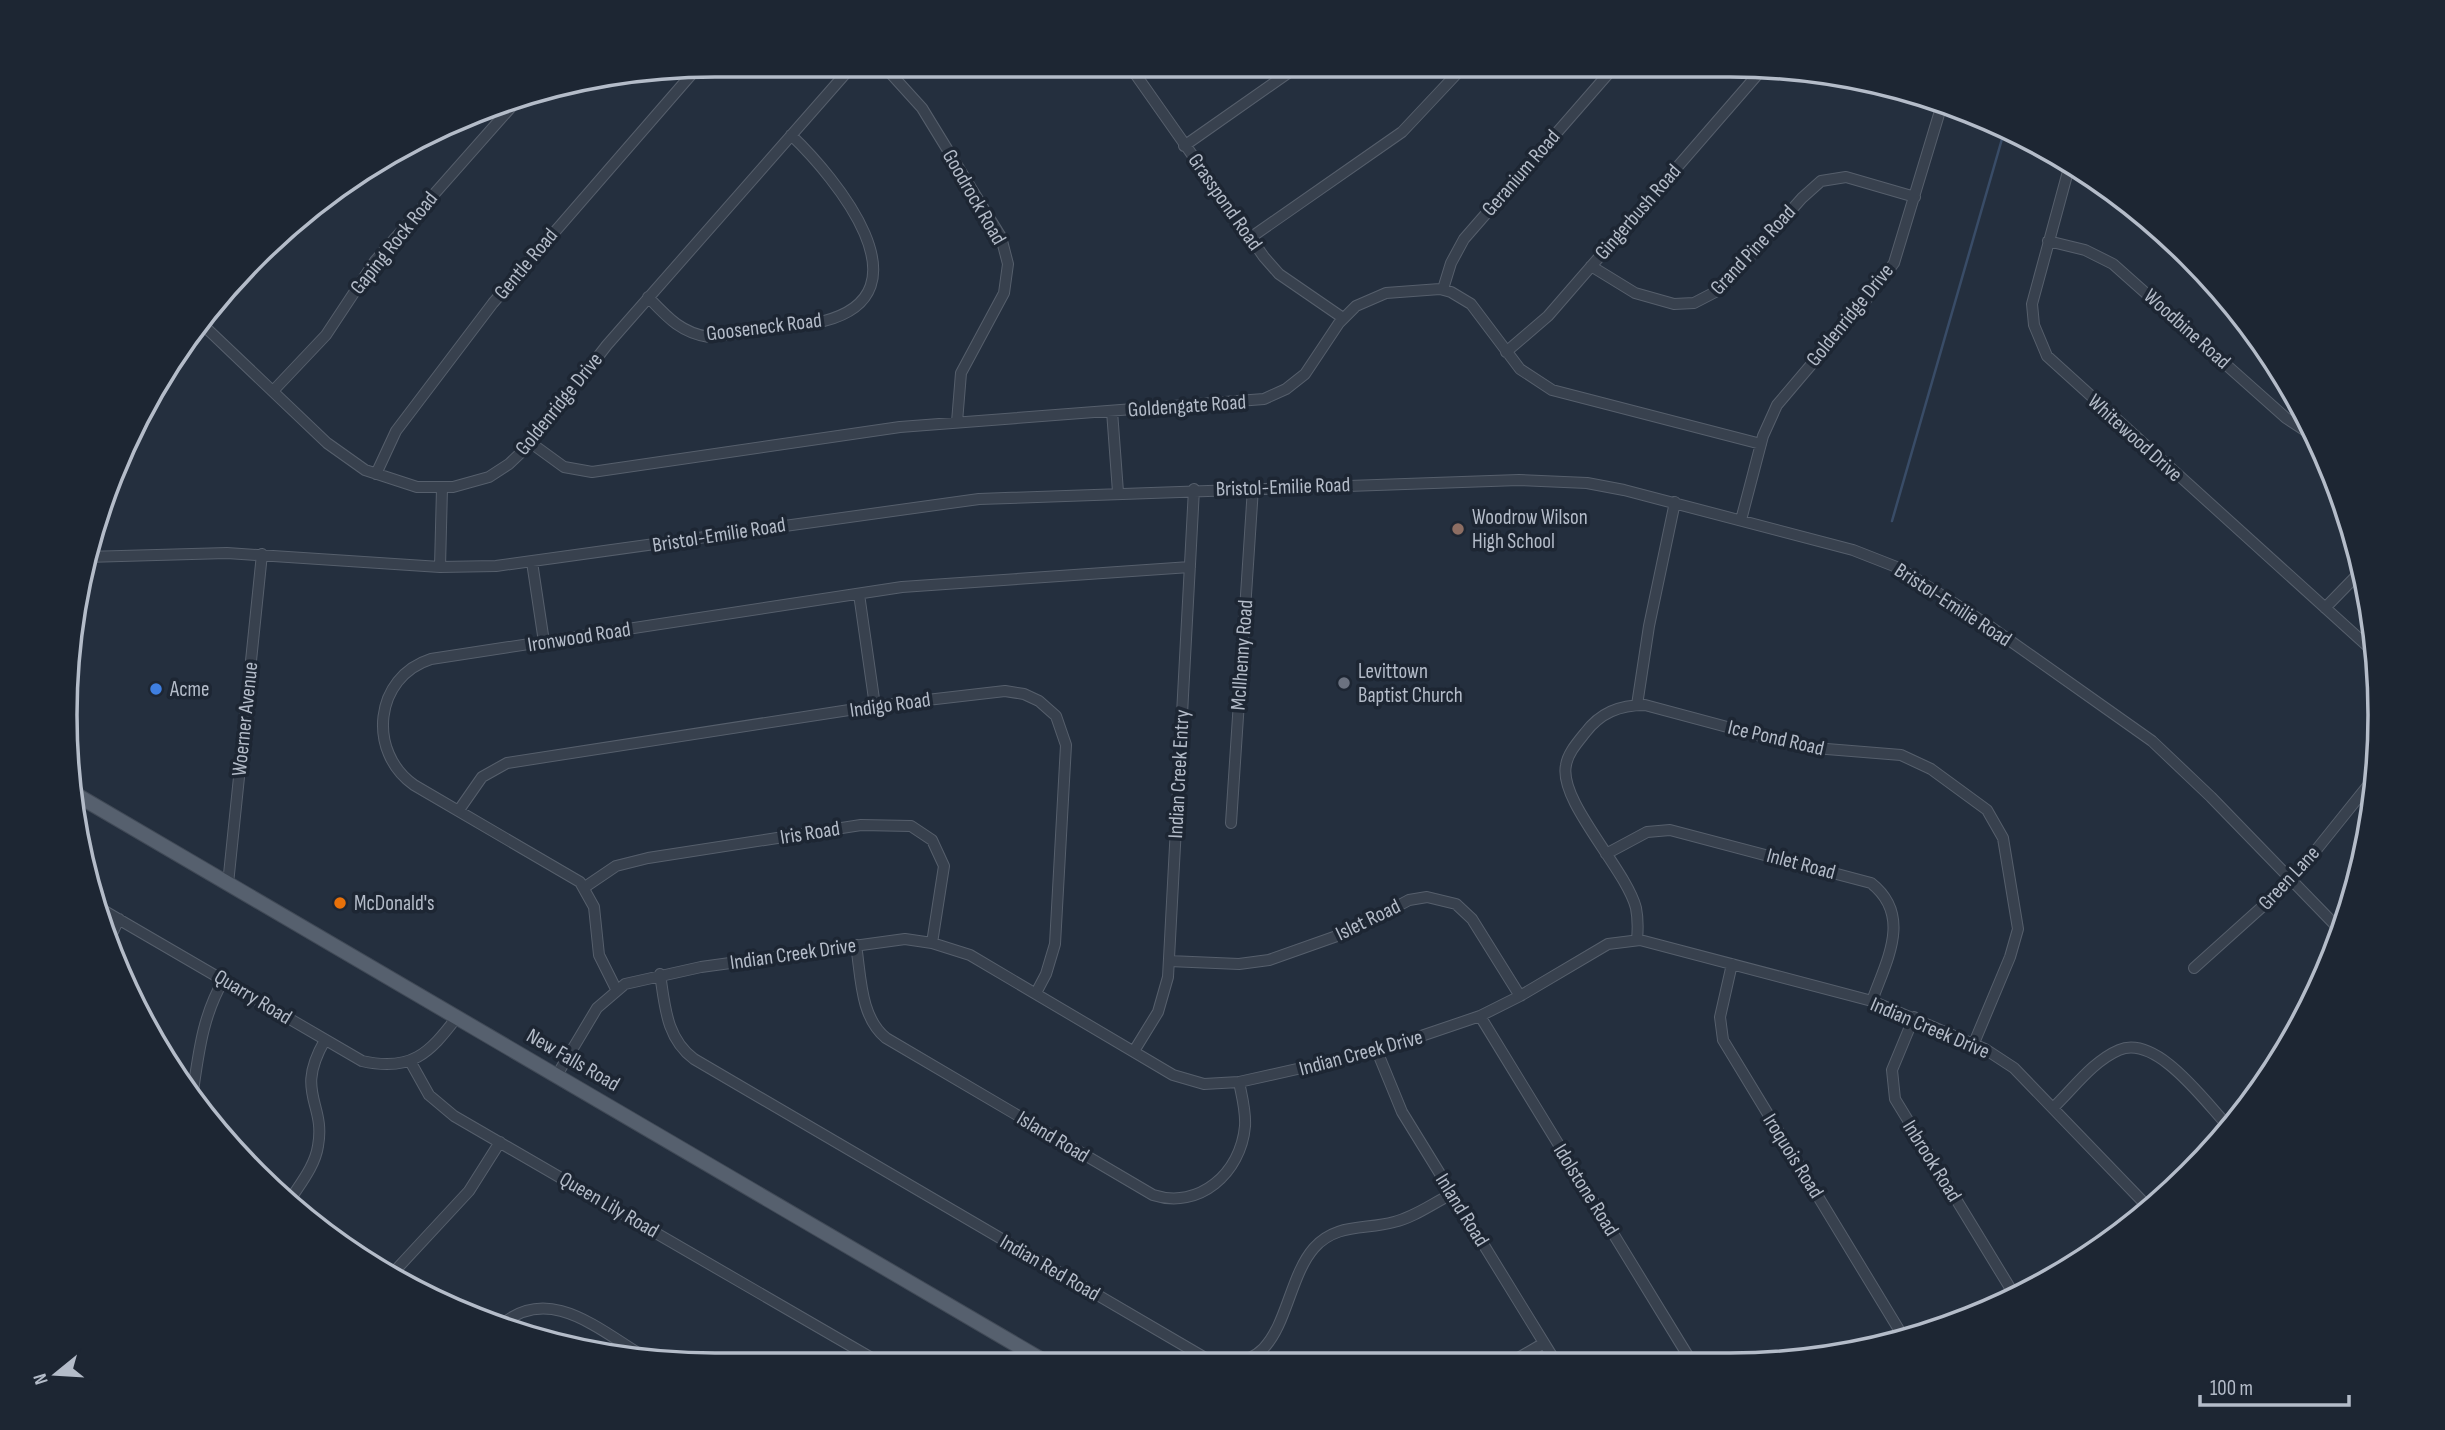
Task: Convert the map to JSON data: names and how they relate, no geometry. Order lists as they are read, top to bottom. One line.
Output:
{"streets":{"main road":["New Falls Road"],"street":["Geranium Road","Goodrock Road","Grasspond Road","Gingerbush Road","Gaping Rock Road","Grand Pine Road","Gentle Road","Goldenridge Drive","Gooseneck Road","Woodbine Road","Goldengate Road","Whitewood Drive","Bristol-Emilie Road","Ironwood Road","McIlhenny Road","Indigo Road","Woerner Avenue","Ice Pond Road","Indian Creek Entry","Iris Road","Inlet Road","Green Lane","Islet Road","Indian Creek Drive","Quarry Road","Island Road","Iroquois Road","Inbrook Road","Idolstone Road","Queen Lily Road","Inland Road","Indian Red Road"]},"crossings":[["Geranium Road","Goldengate Road"],["Goodrock Road","Goldengate Road"],["Grasspond Road","Goldengate Road"],["Gingerbush Road","Grand Pine Road"],["Gaping Rock Road","Goldenridge Drive"],["Grand Pine Road","Goldenridge Drive"],["Gentle Road","Goldenridge Drive"],["Goldenridge Drive","Gooseneck Road"],["Goldenridge Drive","Goldengate Road"],["Goldenridge Drive","Bristol-Emilie Road"],["Woodbine Road","Whitewood Drive"],["Bristol-Emilie Road","McIlhenny Road"],["Bristol-Emilie Road","Woerner Avenue"],["Bristol-Emilie Road","Indian Creek Entry"],["Bristol-Emilie Road","Green Lane"],["Ironwood Road","Indigo Road"],["Ironwood Road","Indian Creek Entry"],["Ironwood Road","Iris Road"],["Indigo Road","Indian Creek Drive"],["Woerner Avenue","New Falls Road"],["Ice Pond Road","Indian Creek Drive"],["Indian Creek Entry","Islet Road"],["Indian Creek Entry","Indian Creek Drive"],["Iris Road","Indian Creek Drive"],["Inlet Road","Indian Creek Drive"],["Islet Road","Indian Creek Drive"],["Indian Creek Drive","New Falls Road"],["Indian Creek Drive","Island Road"],["Indian Creek Drive","Iroquois Road"],["Indian Creek Drive","Inbrook Road"],["Indian Creek Drive","Idolstone Road"],["Indian Creek Drive","Inland Road"],["Indian Creek Drive","Indian Red Road"],["Quarry Road","Queen Lily Road"],["Inland Road","Indian Red Road"]],"places":["Woodrow Wilson High School","Levittown Baptist Church","Acme","McDonald's"],"scale_bar":"100 m","north":"left"}
